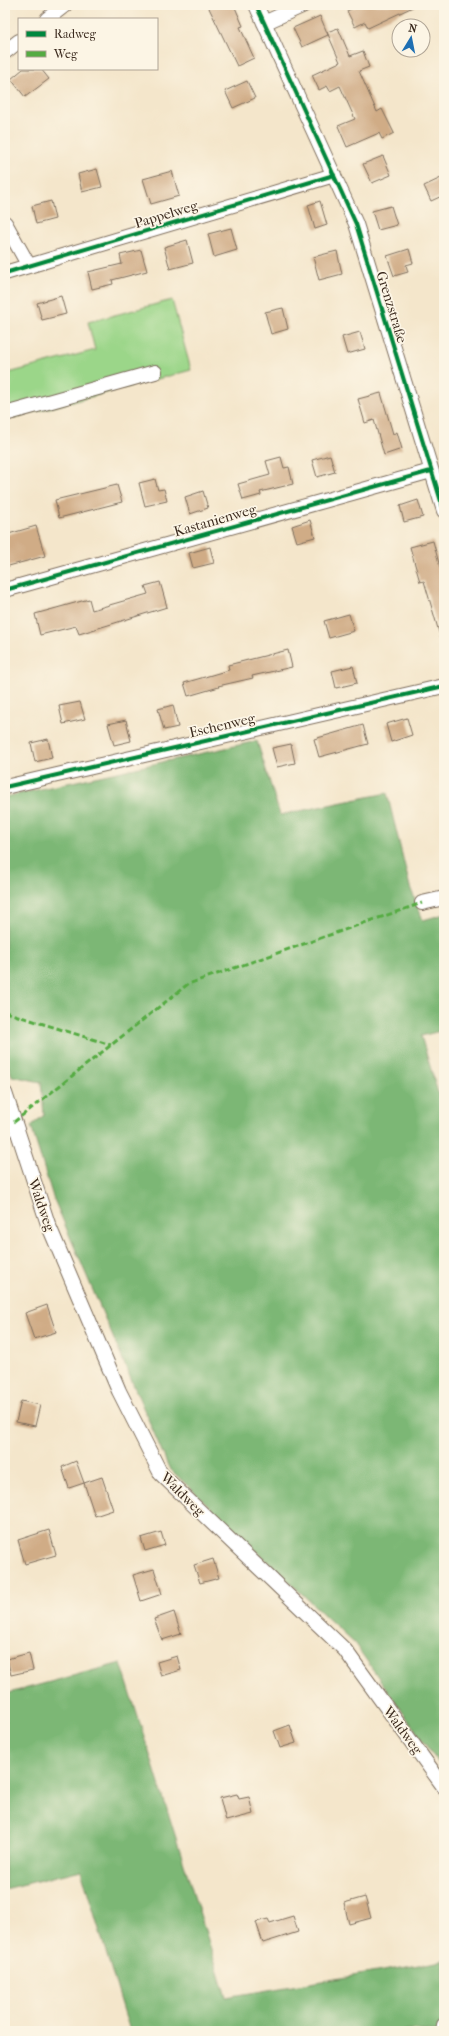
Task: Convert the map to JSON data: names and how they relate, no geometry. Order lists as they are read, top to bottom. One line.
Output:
{"streets":{"street":["Pappelweg","Grenzstraße","Kastanienweg","Eschenweg","Waldweg"]},"crossings":[["Pappelweg","Grenzstraße"],["Grenzstraße","Kastanienweg"]],"legend":["Radweg","Weg"],"north":"top"}
